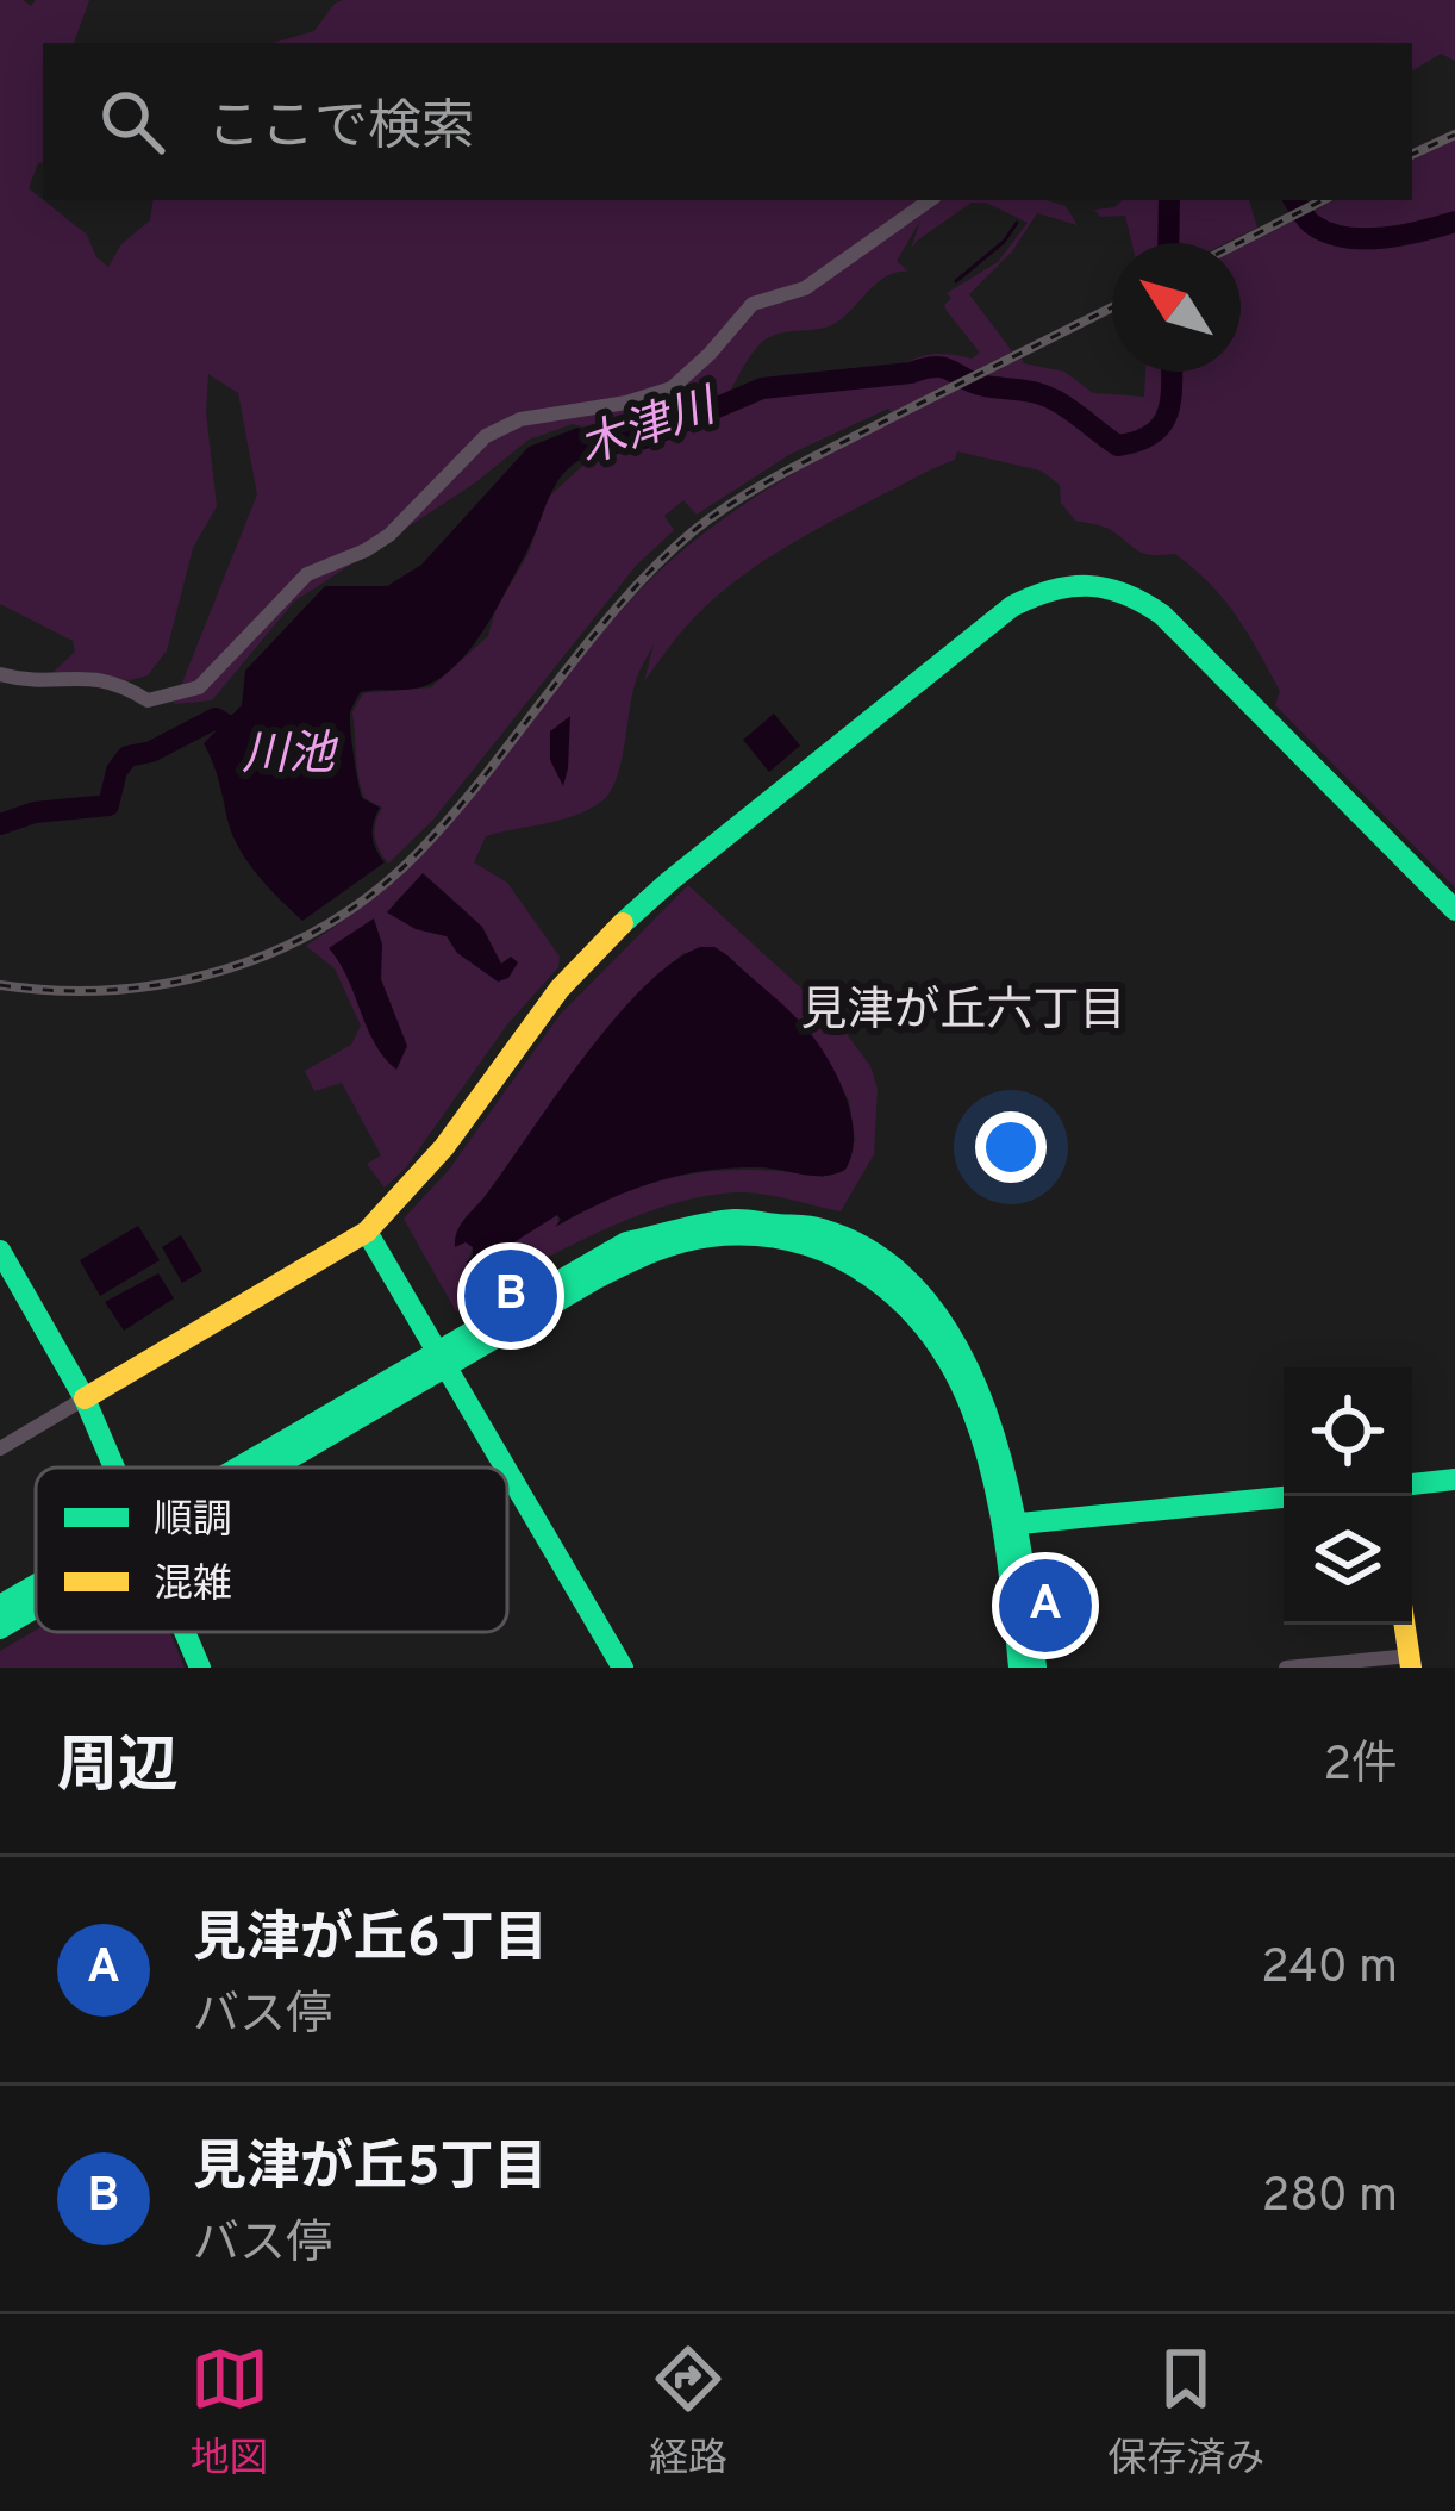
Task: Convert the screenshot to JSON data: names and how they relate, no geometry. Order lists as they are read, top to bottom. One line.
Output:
{"districts":["見津が丘六丁目"],"water":["木津川","川池"],"legend":["順調","混雑"],"north":"top left","page":{"search":"ここで検索","pins":["B","A"],"heading":["周辺","2件"],"list":[{"mark":"A","name":"見津が丘6丁目","note":"バス停","value":"240 m"},{"mark":"B","name":"見津が丘5丁目","note":"バス停","value":"280 m"}],"nav":["地図","経路","保存済み"]}}
